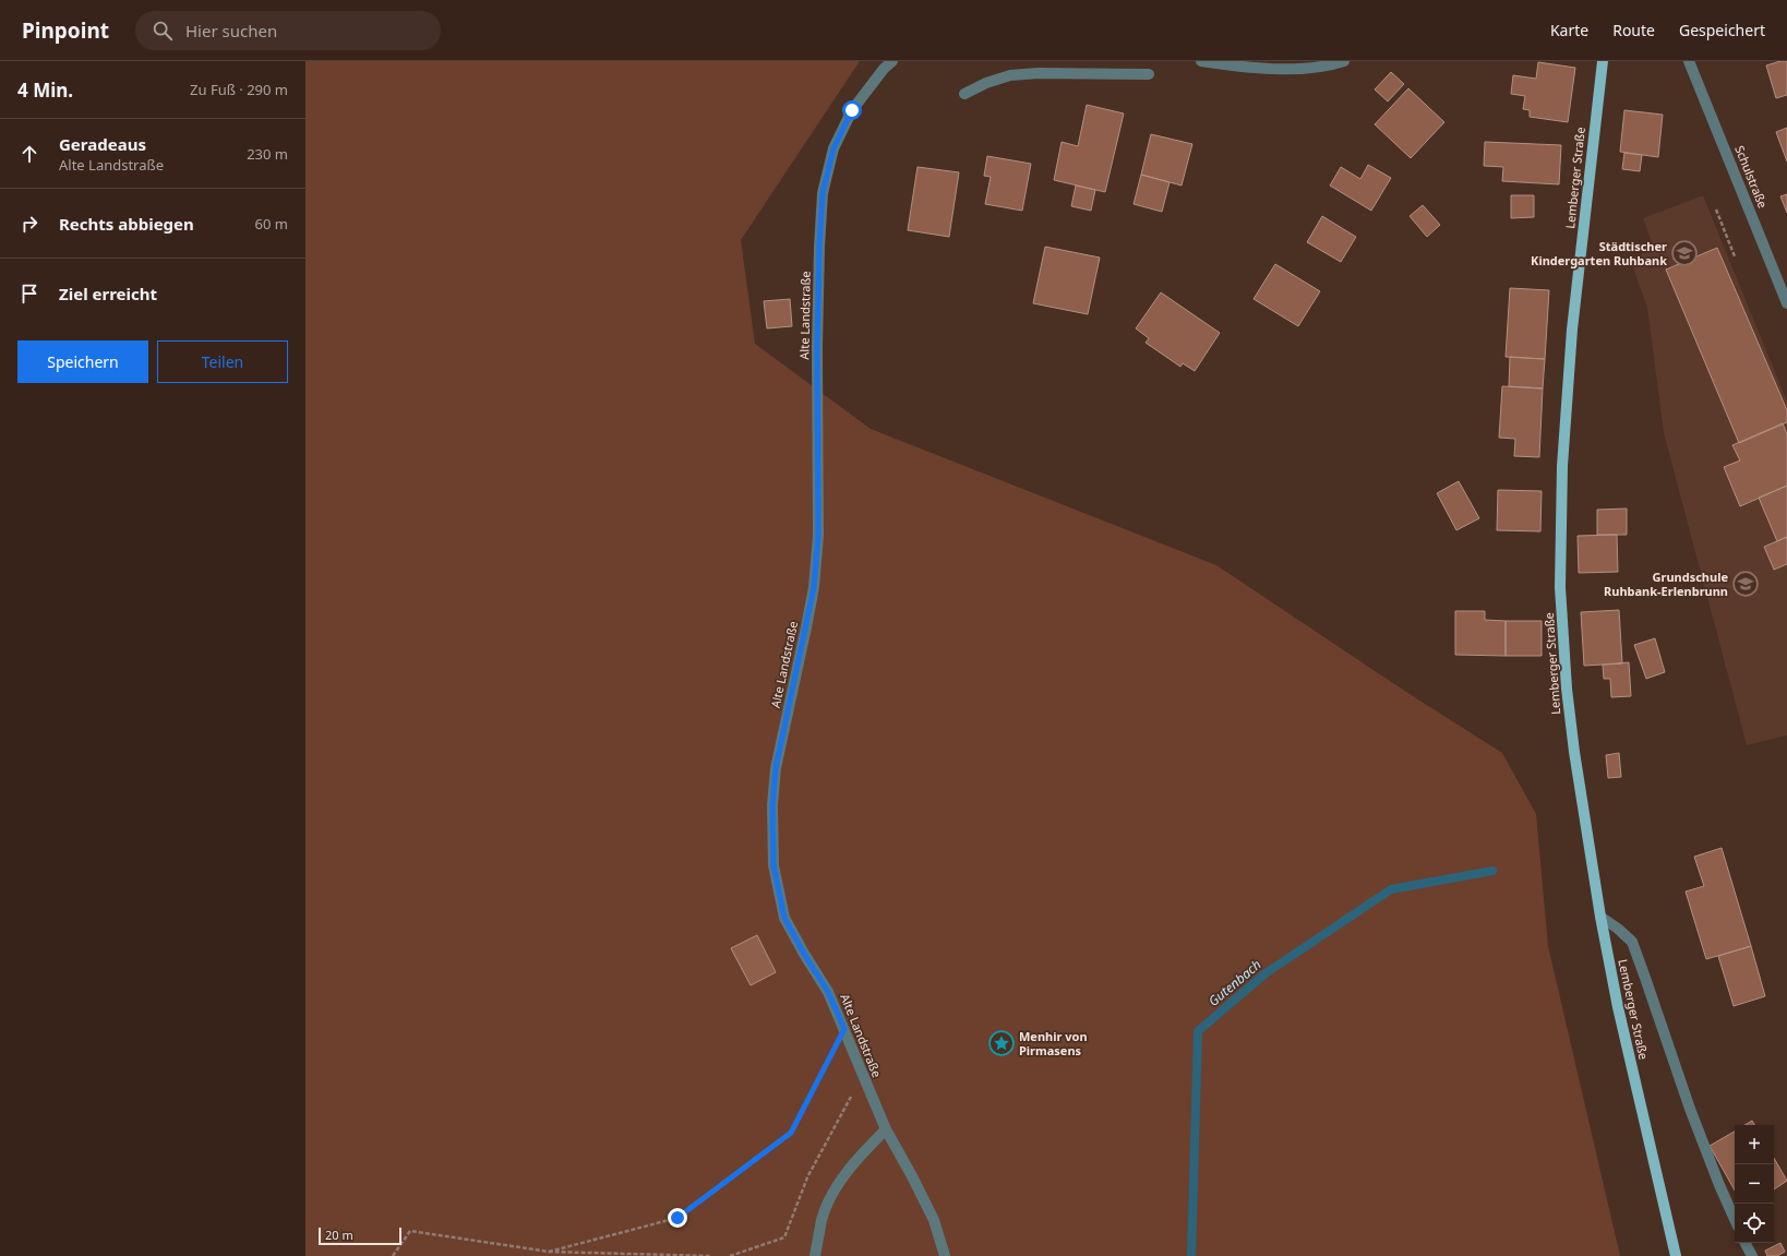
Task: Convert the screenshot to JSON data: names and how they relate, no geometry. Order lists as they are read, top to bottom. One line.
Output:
{"streets":{"main road":["Lemberger Straße"],"street":["Schulstraße","Alte Landstraße"]},"water":["Gutenbach"],"places":{"school or university":["Städtischer Kindergarten Ruhbank","Grundschule Ruhbank-Erlenbrunn"],"place":["Menhir von Pirmasens"]},"scale_bar":"20 m","page":{"header":"Pinpoint","search":"Hier suchen","nav":["Karte","Route","Gespeichert"],"heading":["4 Min.","Zu Fuß · 290 m"],"list":[["Geradeaus","Alte Landstraße","230 m"],["Rechts abbiegen","60 m"],"Ziel erreicht"],"buttons":["Speichern","Teilen"],"map_buttons":["+","−"],"scale":"20 m"}}
